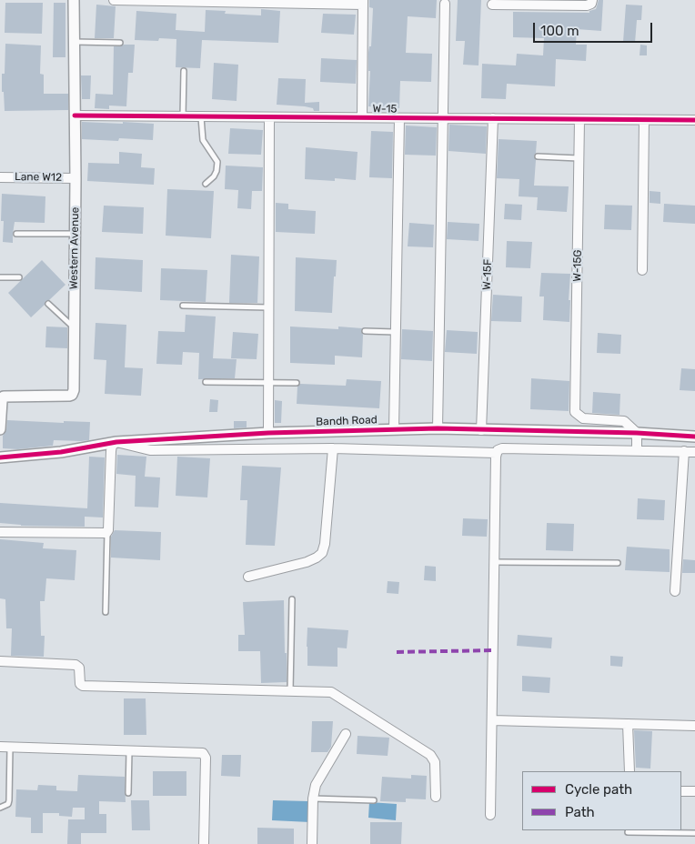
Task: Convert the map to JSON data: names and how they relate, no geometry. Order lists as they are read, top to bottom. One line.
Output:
{"streets":{"street":["W-15","Lane W12","Western Avenue","W-15G","W-15F","Bandh Road"]},"crossings":[["W-15","Western Avenue"],["W-15","W-15G"],["W-15","W-15F"],["Lane W12","Western Avenue"],["W-15G","Bandh Road"],["W-15F","Bandh Road"]],"legend":["Cycle path","Path"],"scale_bar":"100 m"}
